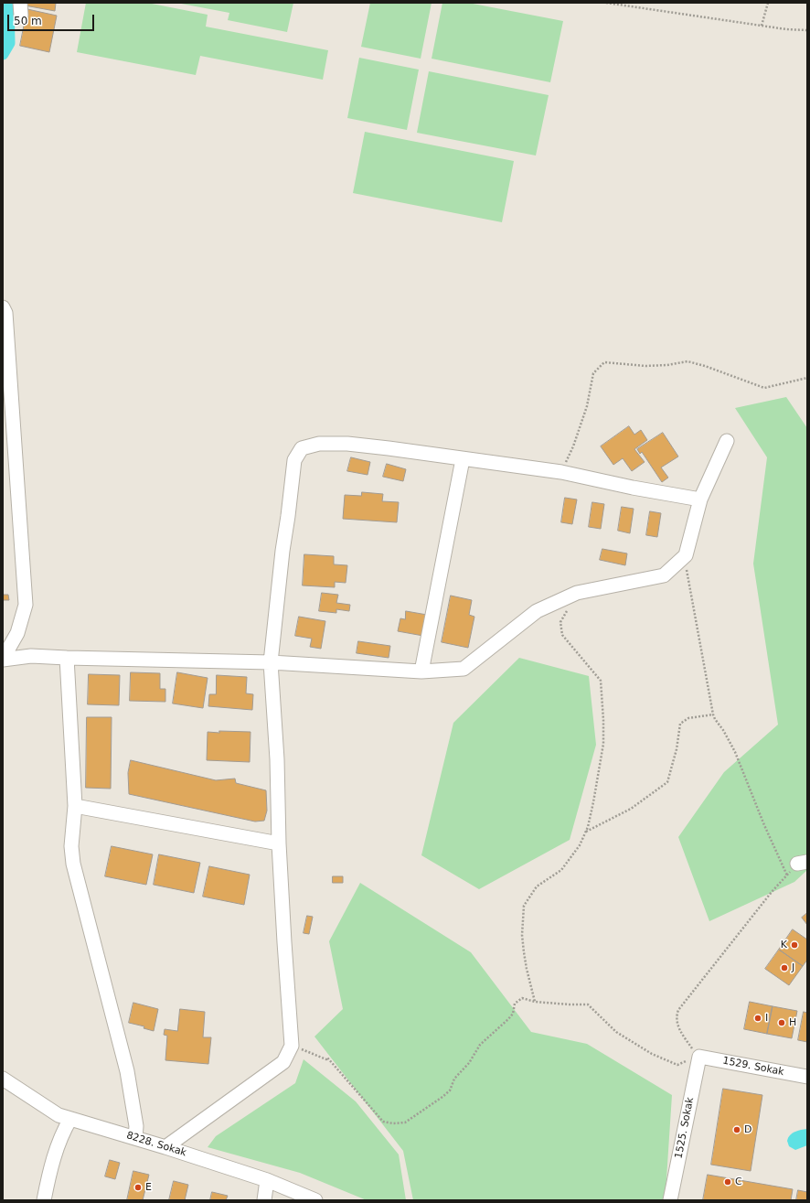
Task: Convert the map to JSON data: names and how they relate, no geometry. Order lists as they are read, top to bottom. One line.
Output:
{"streets":{"street":["1529. Sokak","1525. Sokak","8228. Sokak"]},"crossings":[["1529. Sokak","1525. Sokak"]],"places":["K","J","I","H","D","C","E"],"scale_bar":"50 m"}
